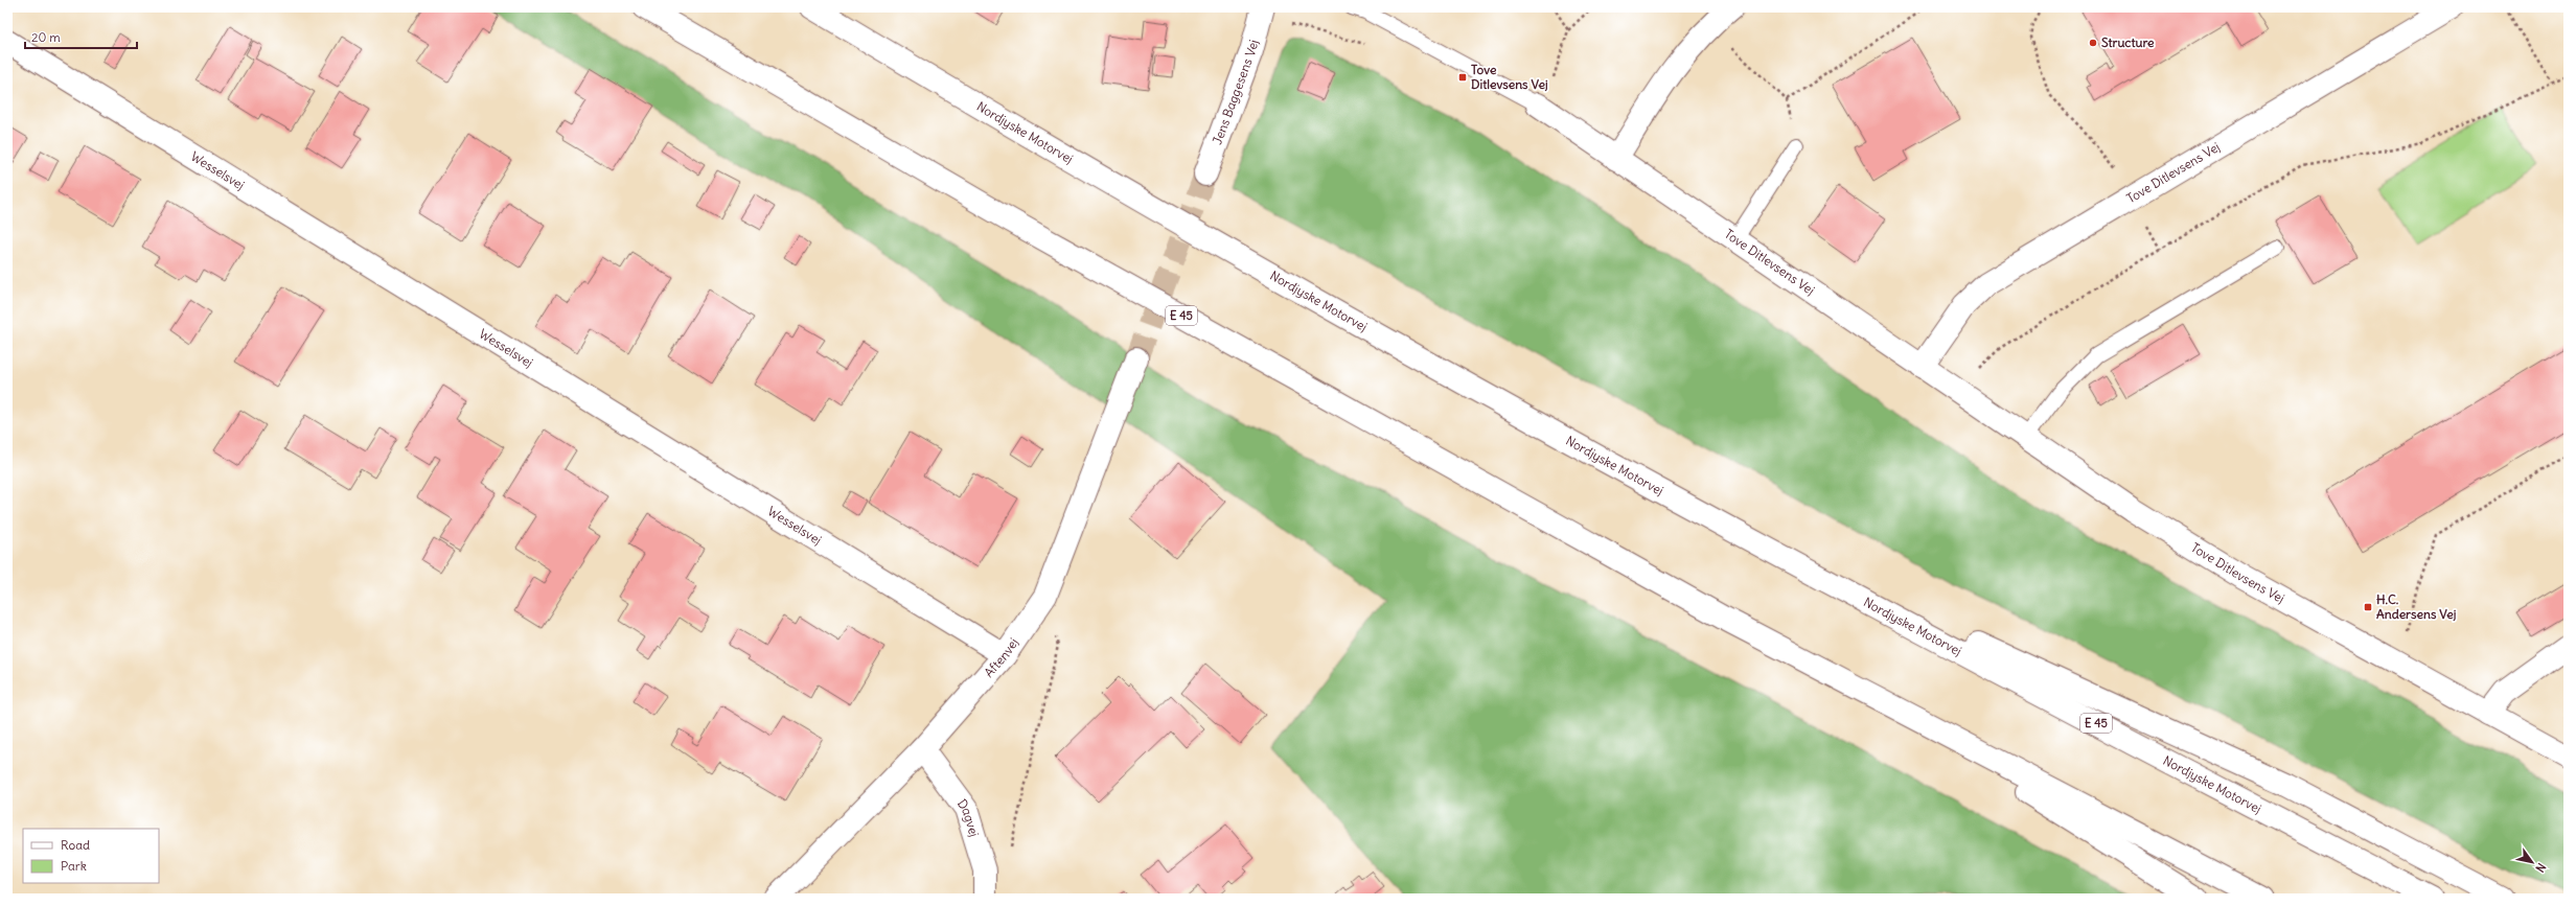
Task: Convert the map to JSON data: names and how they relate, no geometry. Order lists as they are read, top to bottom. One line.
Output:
{"streets":{"main road":["Jens Baggesens Vej","Nordjyske Motorvej","Wesselsvej","Tove Ditlevsens Vej","E 45","Aftenvej","Dagvej"]},"crossings":[["Wesselsvej","Aftenvej"],["Aftenvej","Dagvej"]],"places":{"other":["Structure"],"transit":["Tove Ditlevsens Vej","H.C. Andersens Vej"]},"legend":["Road","Park"],"scale_bar":"20 m","north":"bottom right"}
